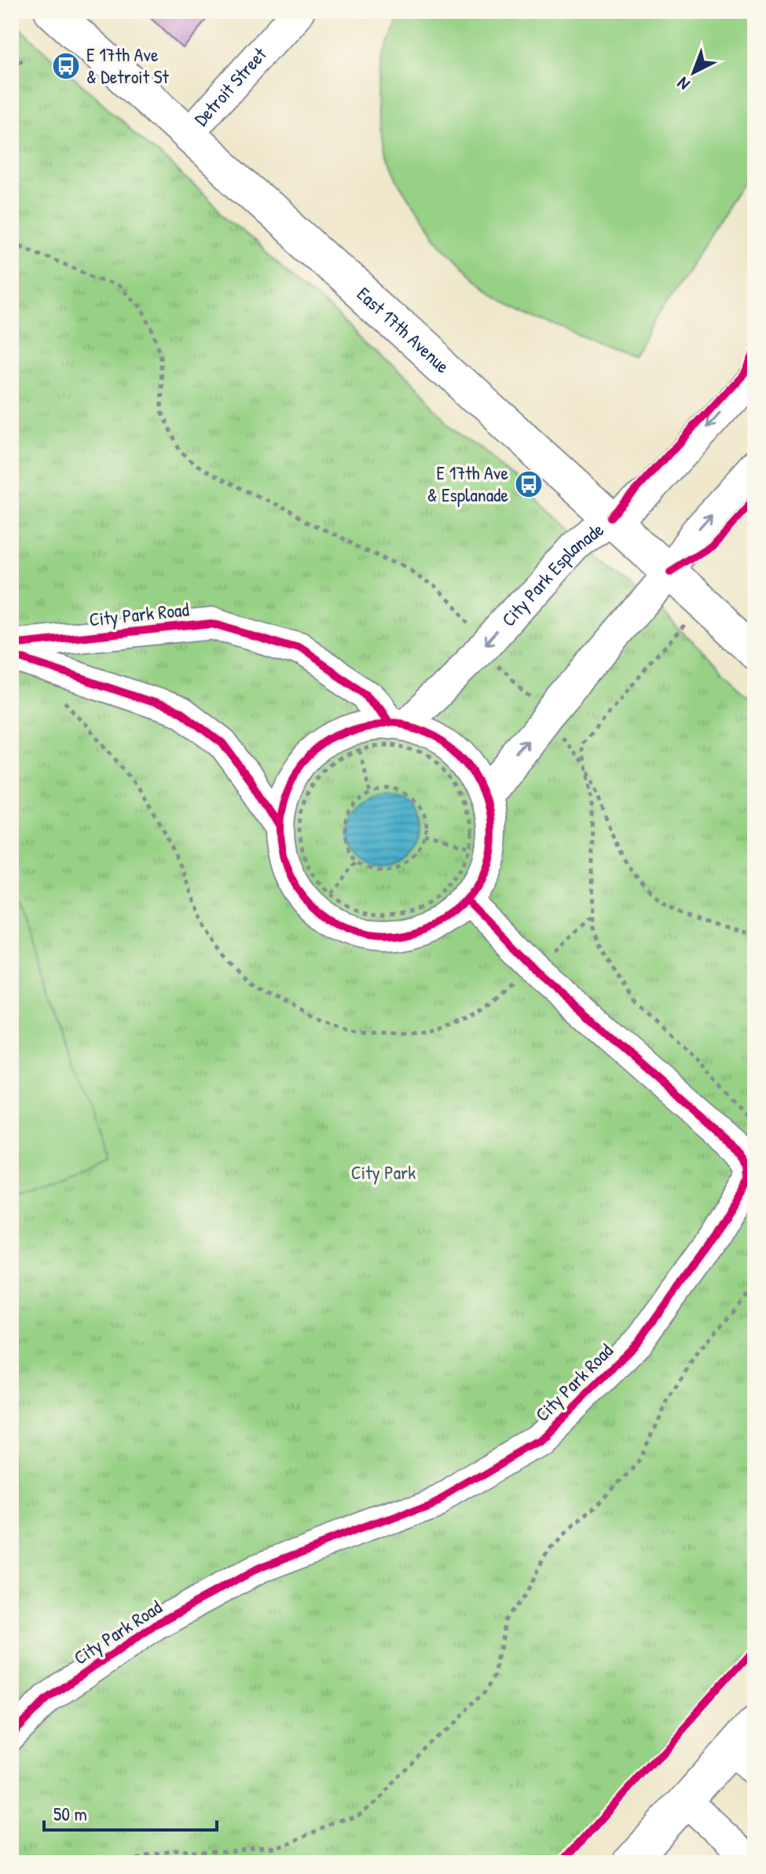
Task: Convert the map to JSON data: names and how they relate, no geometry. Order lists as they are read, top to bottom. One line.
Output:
{"streets":{"main road":["East 17th Avenue"],"street":["Detroit Street","City Park Esplanade","City Park Road"]},"crossings":[["Detroit Street","East 17th Avenue"],["East 17th Avenue","City Park Esplanade"],["City Park Esplanade","City Park Road"]],"parks":["City Park"],"places":{"bus stop":["E 17th Ave & Detroit St","E 17th Ave & Esplanade"]},"scale_bar":"50 m","north":"bottom left"}
